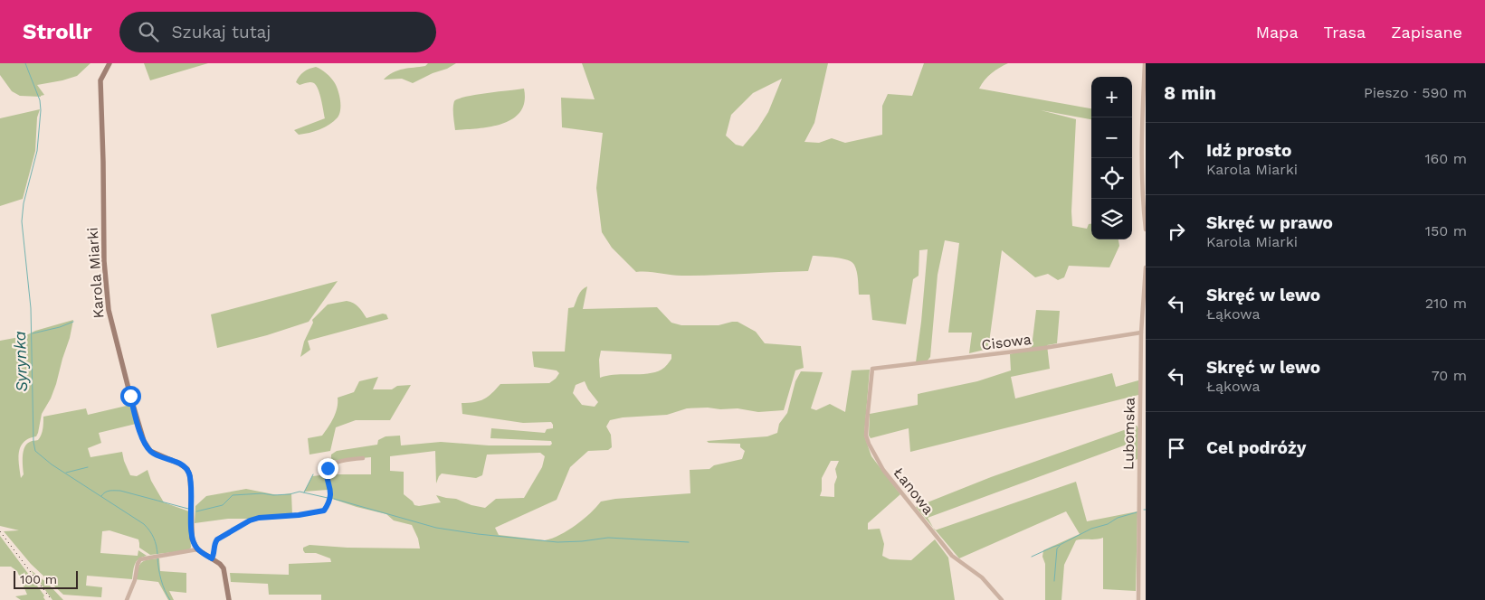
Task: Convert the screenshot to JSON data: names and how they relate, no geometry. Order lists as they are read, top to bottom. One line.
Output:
{"streets":{"street":["Karola Miarki","Cisowa","Lubomska","Łanowa"]},"crossings":[["Cisowa","Lubomska"],["Cisowa","Łanowa"]],"water":["Syrynka"],"scale_bar":"100 m","page":{"header":"Strollr","search":"Szukaj tutaj","nav":["Mapa","Trasa","Zapisane"],"heading":["8 min","Pieszo · 590 m"],"map_buttons":["+","−"],"list":[["Idź prosto","Karola Miarki","160 m"],["Skręć w prawo","Karola Miarki","150 m"],["Skręć w lewo","Łąkowa","210 m"],["Skręć w lewo","Łąkowa","70 m"],"Cel podróży"],"scale":"100 m"}}
